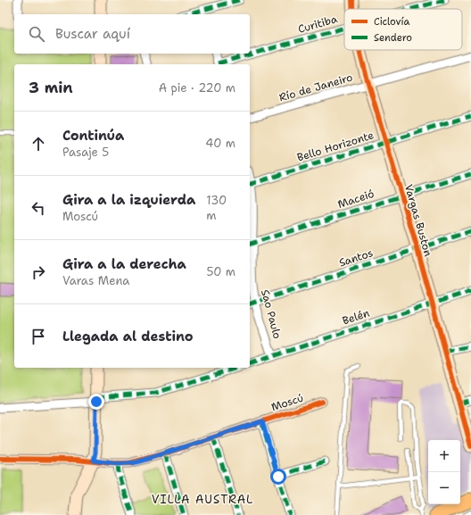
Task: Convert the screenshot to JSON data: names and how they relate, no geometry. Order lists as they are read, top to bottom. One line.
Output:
{"streets":{"street":["Curitiba","Río de Janeiro","Bello Horizonte","Maceió","Vargas Buston","Santos","Sao Paulo","Belén","Moscú"]},"crossings":[["Río de Janeiro","Vargas Buston"],["Bello Horizonte","Vargas Buston"],["Bello Horizonte","Sao Paulo"],["Maceió","Vargas Buston"],["Maceió","Sao Paulo"],["Vargas Buston","Santos"],["Vargas Buston","Belén"],["Santos","Sao Paulo"],["Sao Paulo","Belén"]],"districts":["VILLA AUSTRAL"],"legend":["Ciclovía","Sendero"],"page":{"search":"Buscar aquí","heading":["3 min","A pie · 220 m"],"list":[["Continúa","Pasaje 5","40 m"],["Gira a la izquierda","Moscú","130 m"],["Gira a la derecha","Varas Mena","50 m"],"Llegada al destino"],"map_buttons":["+","−"]}}
